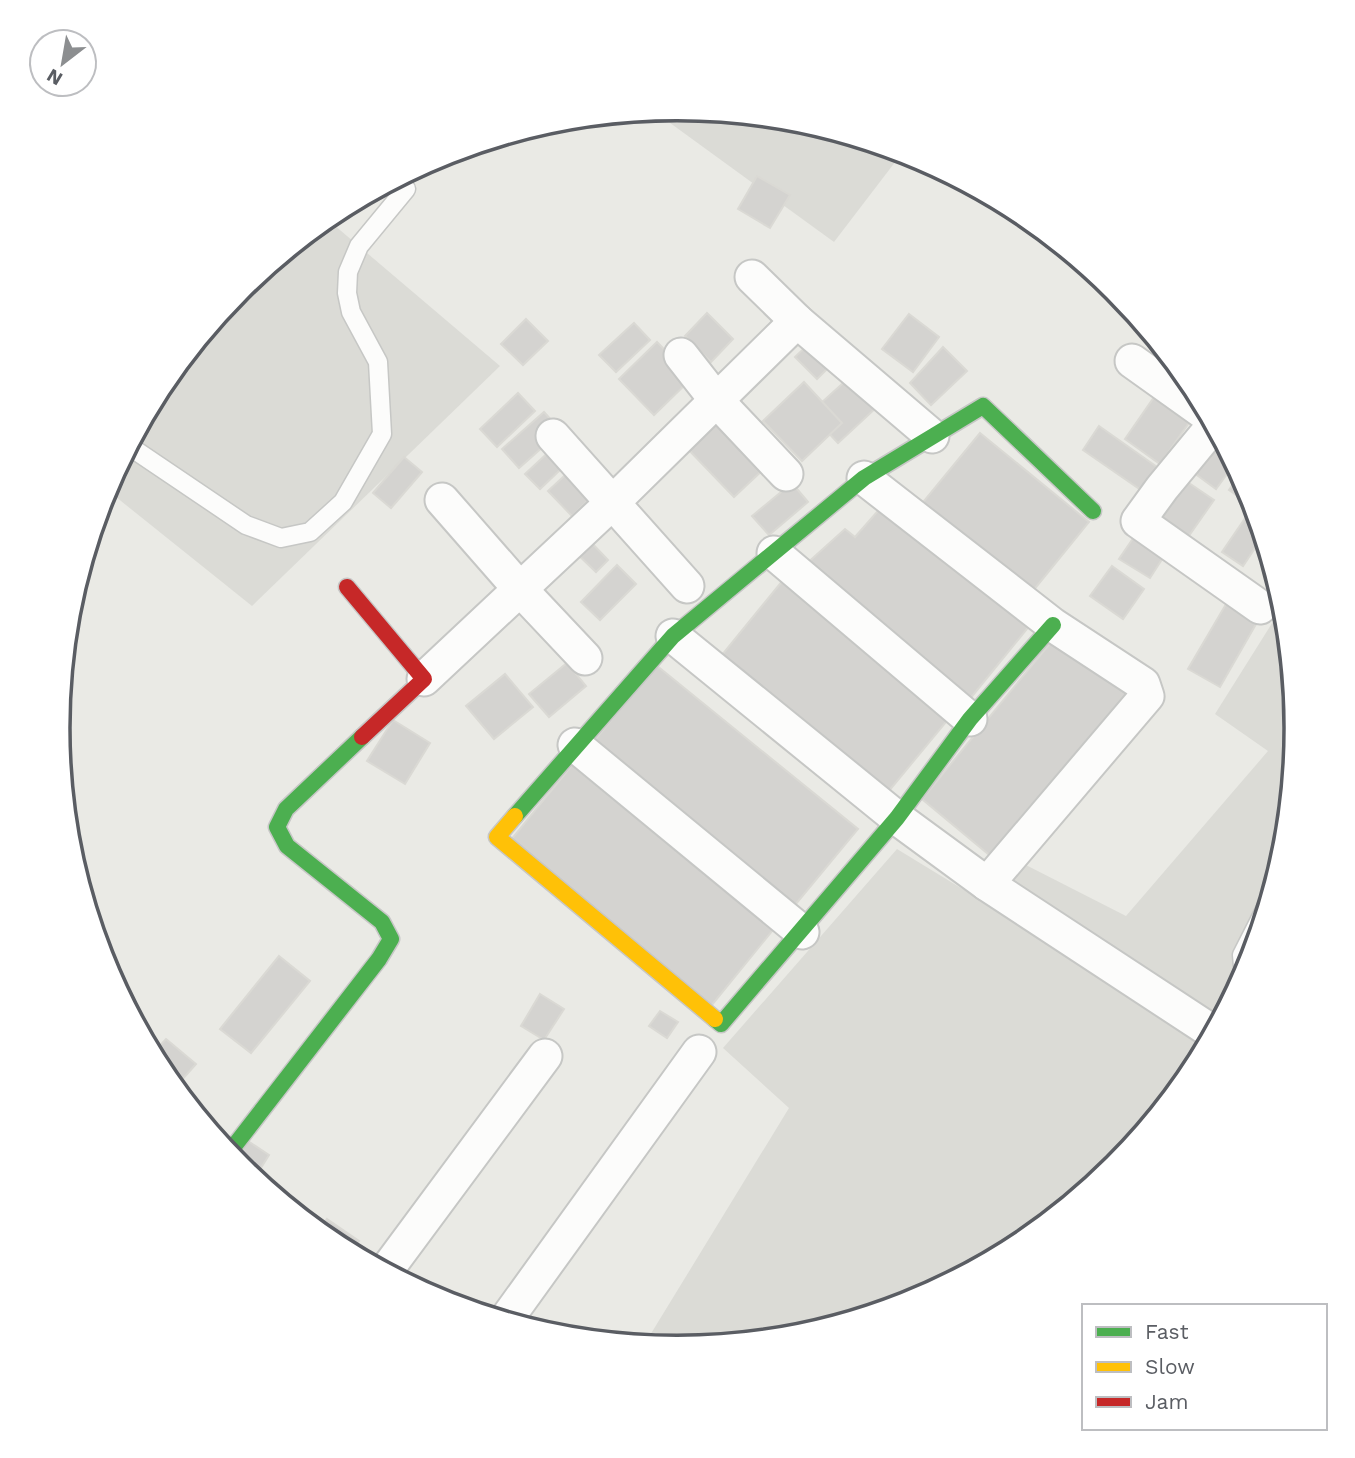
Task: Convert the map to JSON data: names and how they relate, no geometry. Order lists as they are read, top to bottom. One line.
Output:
{"legend":["Fast","Slow","Jam"],"north":"bottom left"}
